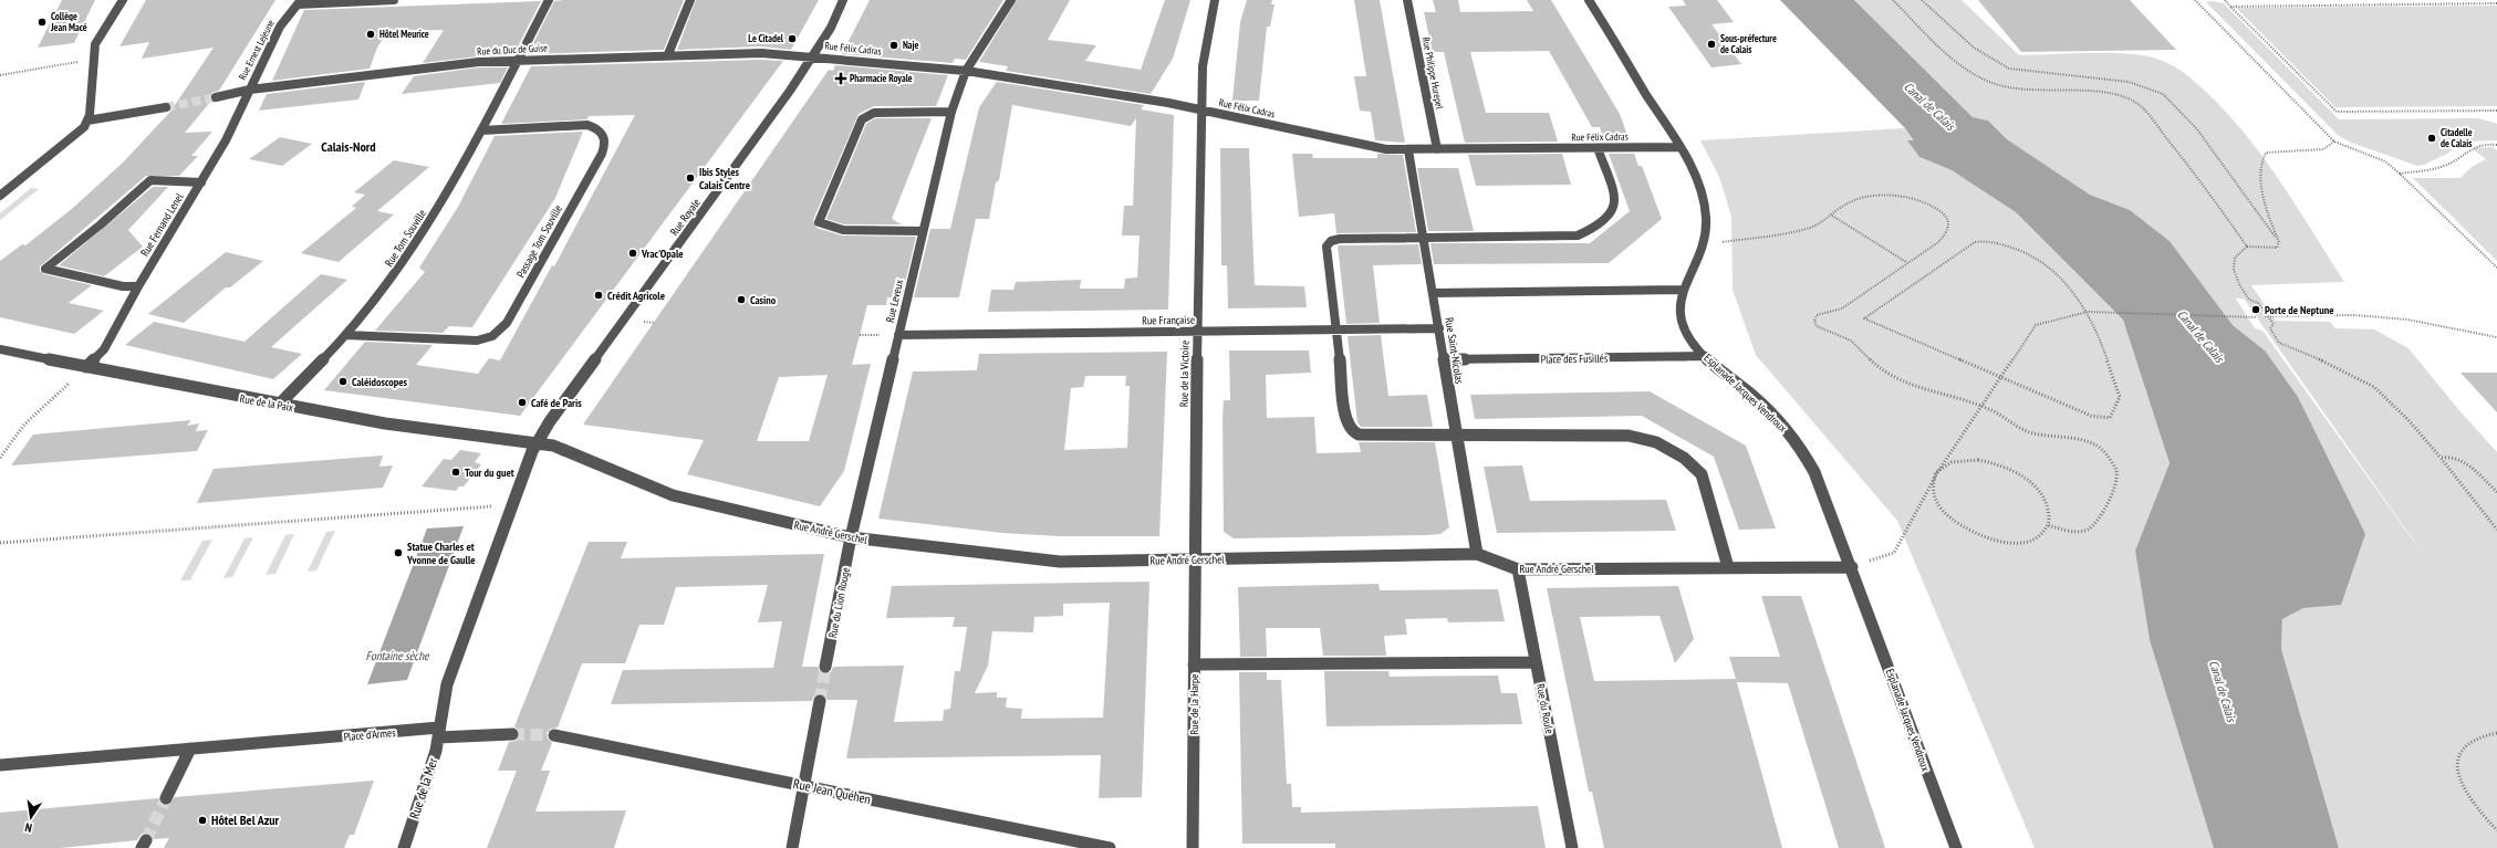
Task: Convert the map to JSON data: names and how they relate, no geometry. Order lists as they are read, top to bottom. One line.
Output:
{"streets":{"street":["Rue Félix Cadras","Rue Ernest Lejeune","Rue du Duc de Guise","Rue Philippe Hurepel","Rue Royale","Rue Fernand Lenel","Rue Tom Souville","Passage Tom Souville","Rue Leveux","Rue Française","Rue Saint-Nicolas","Place des Fusillés","Rue de la Victoire","Esplanade Jacques Vendroux","Rue de la Paix","Rue André Gerschel","Rue du Lion Rouge","Rue de la Harpe","Rue du Roule","Place d'Armes","Rue de la Mer","Rue Jean Quéhen"]},"crossings":[["Rue Félix Cadras","Rue du Duc de Guise"],["Rue Félix Cadras","Rue Philippe Hurepel"],["Rue Félix Cadras","Rue Royale"],["Rue Félix Cadras","Rue Leveux"],["Rue Félix Cadras","Rue Saint-Nicolas"],["Rue Félix Cadras","Rue de la Victoire"],["Rue Félix Cadras","Esplanade Jacques Vendroux"],["Rue Ernest Lejeune","Rue du Duc de Guise"],["Rue Ernest Lejeune","Rue Fernand Lenel"],["Rue du Duc de Guise","Rue Royale"],["Rue du Duc de Guise","Rue Fernand Lenel"],["Rue du Duc de Guise","Rue Tom Souville"],["Rue Royale","Rue de la Paix"],["Rue Royale","Rue André Gerschel"],["Rue Fernand Lenel","Rue de la Paix"],["Rue Tom Souville","Passage Tom Souville"],["Rue Tom Souville","Rue de la Paix"],["Rue Leveux","Rue Française"],["Rue Leveux","Rue André Gerschel"],["Rue Leveux","Rue du Lion Rouge"],["Rue Française","Rue Saint-Nicolas"],["Rue Française","Rue de la Victoire"],["Rue Saint-Nicolas","Place des Fusillés"],["Rue Saint-Nicolas","Rue André Gerschel"],["Place des Fusillés","Esplanade Jacques Vendroux"],["Rue de la Victoire","Rue André Gerschel"],["Rue de la Victoire","Rue de la Harpe"],["Esplanade Jacques Vendroux","Rue André Gerschel"],["Rue de la Paix","Rue André Gerschel"],["Rue André Gerschel","Rue du Lion Rouge"],["Rue André Gerschel","Rue de la Harpe"],["Rue André Gerschel","Rue du Roule"],["Place d'Armes","Rue de la Mer"]],"districts":["Calais-Nord"],"water":["Canal de Calais","Fontaine sèche"],"places":{"other":["Collège Jean Macé","Hôtel Meurice","Le Citadel","Sous-préfecture de Calais","Naje","Citadelle de Calais","Ibis Styles Calais Centre","Vrac'Opale","Crédit Agricole","Casino","Porte de Neptune","Caléidoscopes","Café de Paris","Tour du guet","Statue Charles et Yvonne de Gaulle","Hôtel Bel Azur"],"health":["Pharmacie Royale"]},"north":"bottom"}
